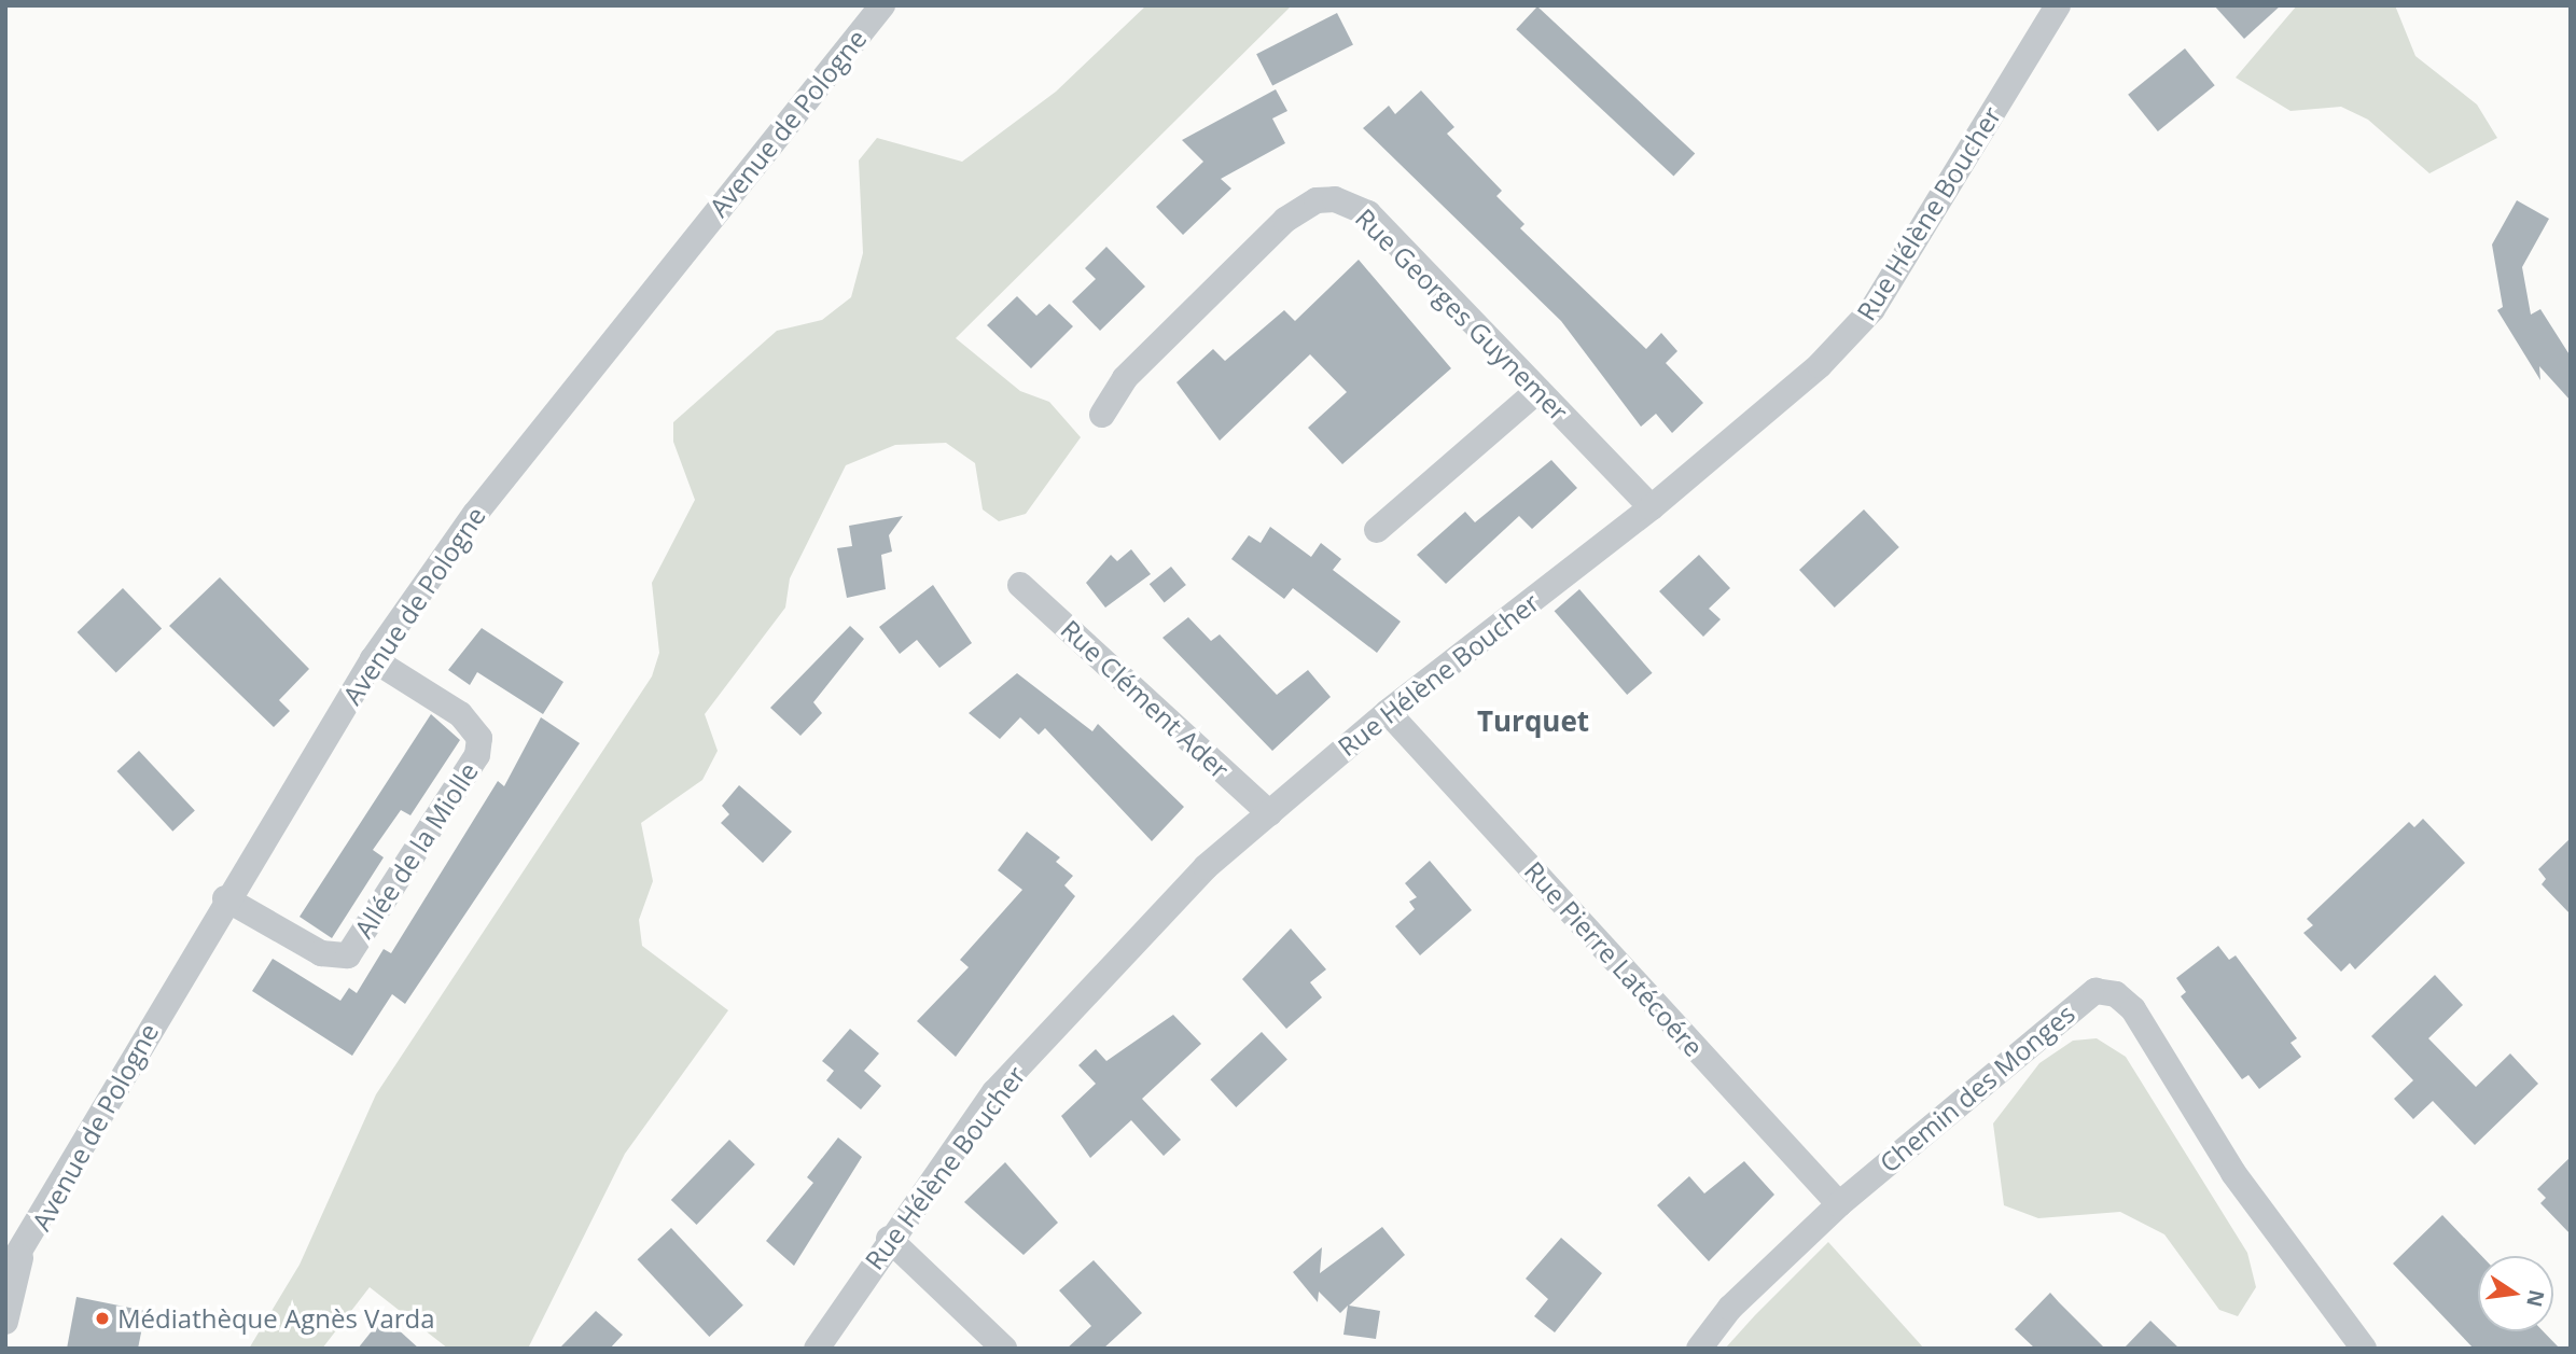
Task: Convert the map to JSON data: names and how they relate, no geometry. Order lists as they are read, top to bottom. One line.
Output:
{"streets":{"street":["Avenue de Pologne","Rue Hélène Boucher","Rue Georges Guynemer","Rue Clément Ader","Allée de la Miolle","Rue Pierre Latécoére","Chemin des Monges"]},"crossings":[["Avenue de Pologne","Allée de la Miolle"],["Rue Hélène Boucher","Rue Georges Guynemer"],["Rue Hélène Boucher","Rue Clément Ader"],["Rue Hélène Boucher","Rue Pierre Latécoére"],["Rue Pierre Latécoére","Chemin des Monges"]],"districts":["Turquet"],"places":["Médiathèque Agnès Varda"],"north":"right"}
